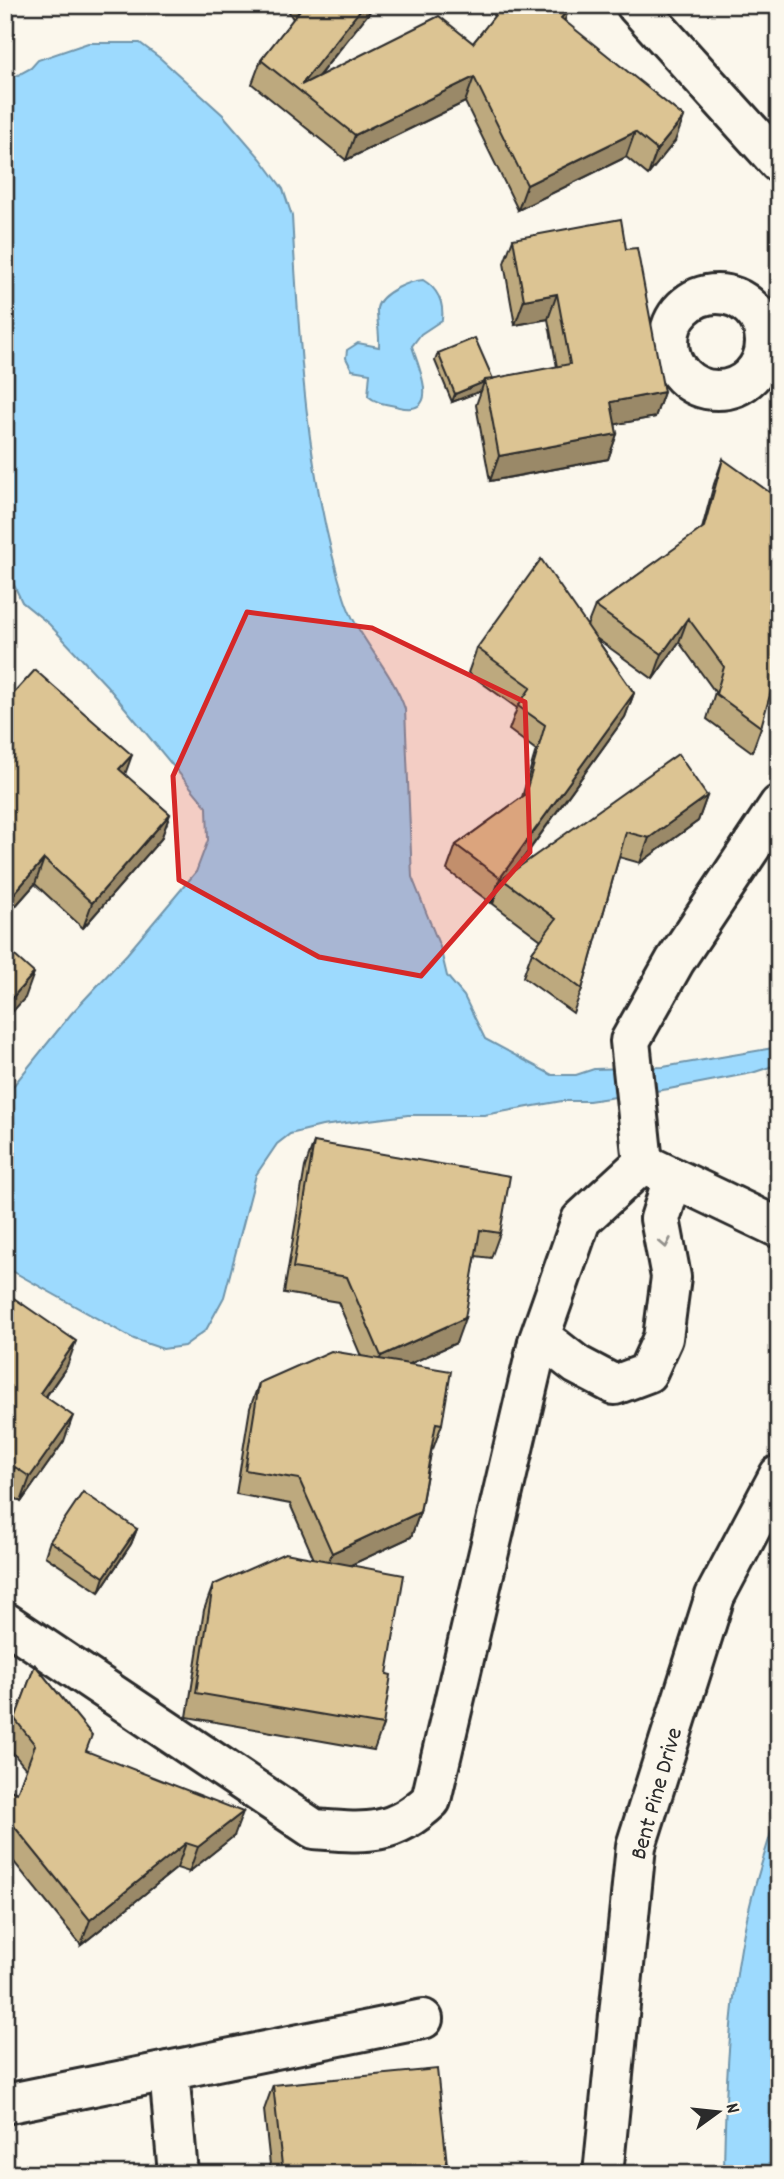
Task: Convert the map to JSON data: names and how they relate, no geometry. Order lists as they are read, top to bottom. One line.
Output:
{"streets":{"street":["Bent Pine Drive"]},"north":"right"}
